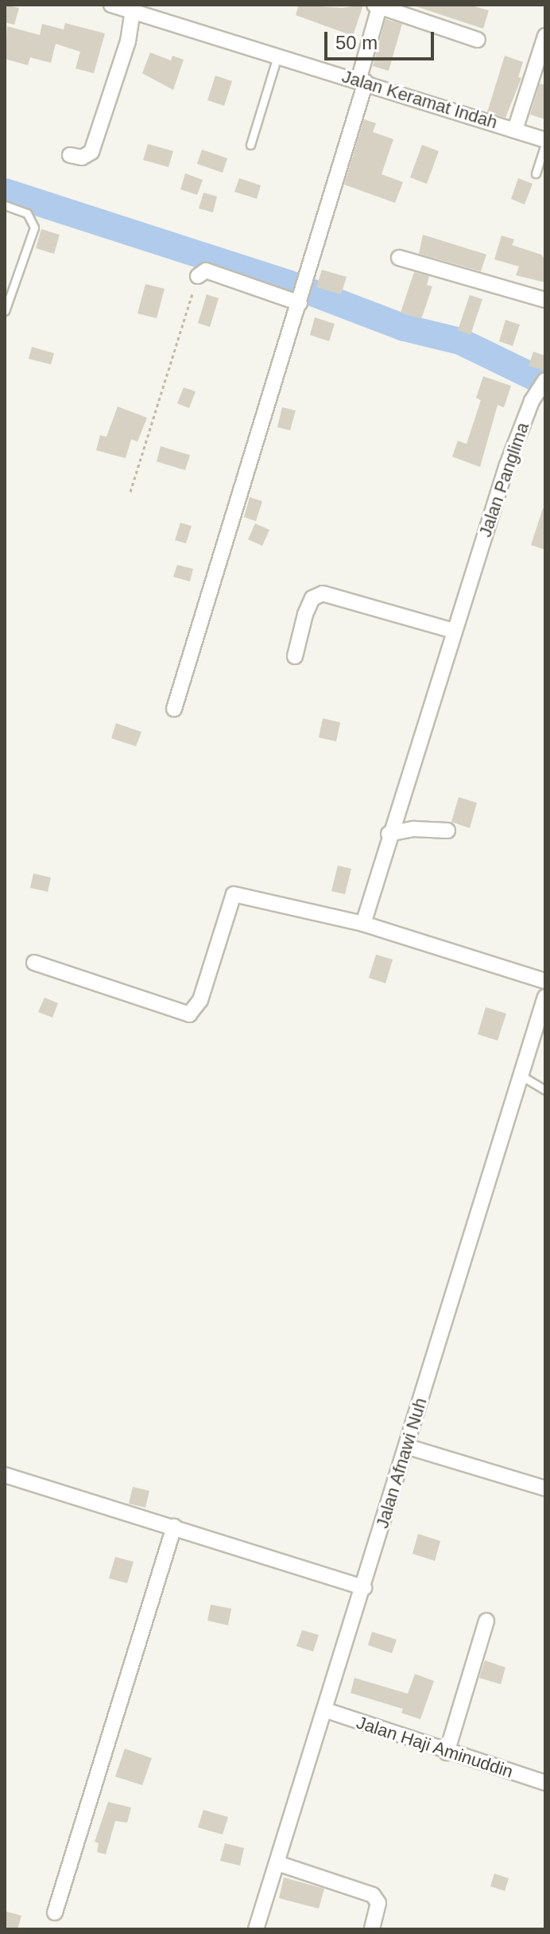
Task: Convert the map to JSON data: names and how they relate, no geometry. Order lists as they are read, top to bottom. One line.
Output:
{"streets":{"street":["Jalan Keramat Indah","Jalan Panglima","Jalan Afnawi Nuh","Jalan Haji Aminuddin"]},"crossings":[["Jalan Afnawi Nuh","Jalan Haji Aminuddin"]],"scale_bar":"50 m"}
